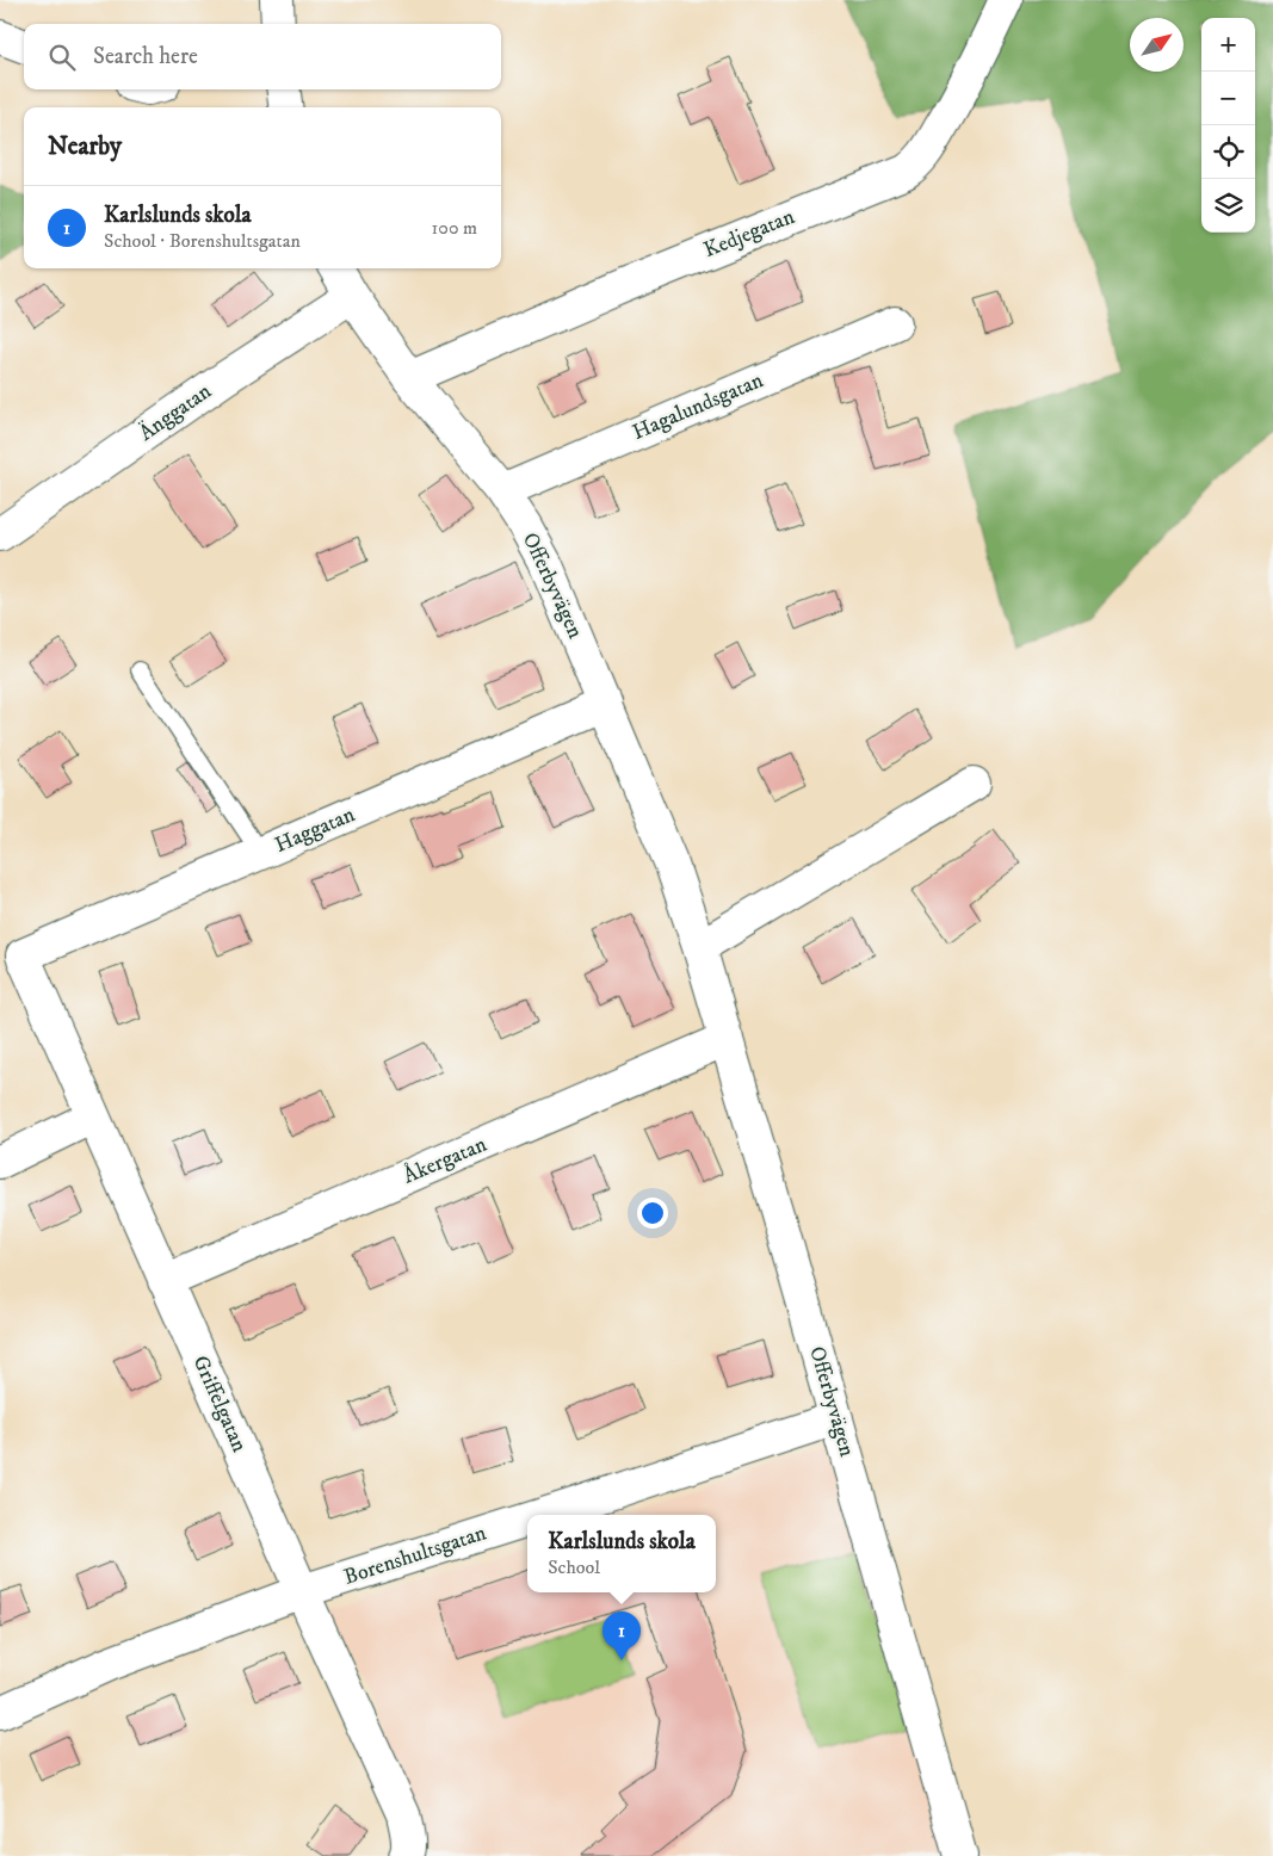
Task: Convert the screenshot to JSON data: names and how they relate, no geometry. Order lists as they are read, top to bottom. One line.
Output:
{"streets":{"street":["Kedjegatan","Hagalundsgatan","Änggatan","Offerbyvägen","Haggatan","Åkergatan","Griffelgatan","Borenshultsgatan"]},"crossings":[["Kedjegatan","Offerbyvägen"],["Hagalundsgatan","Offerbyvägen"],["Änggatan","Offerbyvägen"],["Offerbyvägen","Haggatan"],["Offerbyvägen","Åkergatan"],["Offerbyvägen","Borenshultsgatan"],["Haggatan","Griffelgatan"],["Åkergatan","Griffelgatan"],["Griffelgatan","Borenshultsgatan"]],"north":"top right","page":{"map_buttons":["+","−"],"search":"Search here","heading":"Nearby","list":[{"mark":"1","name":"Karlslunds skola","note":"School · Borenshultsgatan","value":"100 m"}],"popup":["Karlslunds skola","School"],"pins":"1"}}
